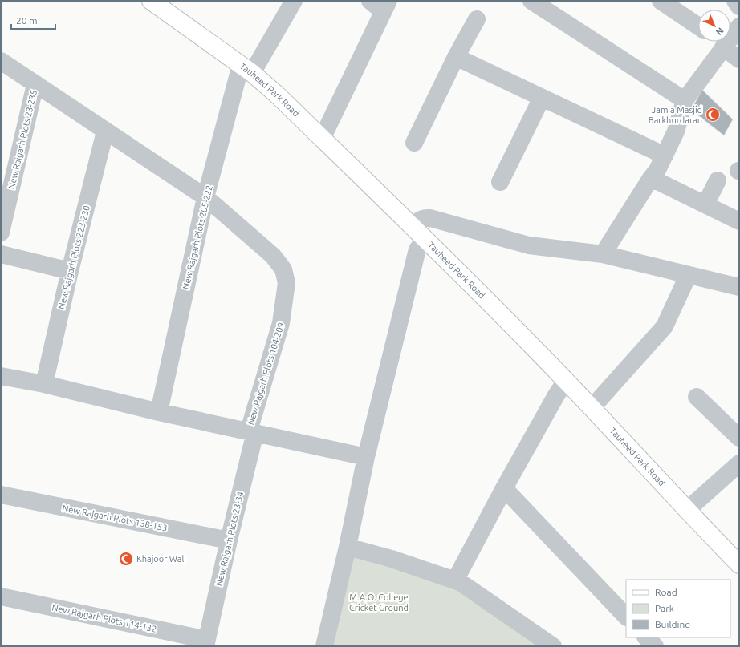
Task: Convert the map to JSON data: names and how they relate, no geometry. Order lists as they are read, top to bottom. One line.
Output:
{"streets":{"main road":["Tauheed Park Road"],"street":["New Rajgarh Plots 23-235","New Rajgarh Plots 205-222","New Rajgarh Plots 223-230","New Rajgarh Plots 104-209","New Rajgarh Plots 138-153","New Rajgarh Plots 23-34","New Rajgarh Plots 114-132"]},"crossings":[["Tauheed Park Road","New Rajgarh Plots 205-222"],["New Rajgarh Plots 23-235","New Rajgarh Plots 104-209"],["New Rajgarh Plots 205-222","New Rajgarh Plots 104-209"],["New Rajgarh Plots 223-230","New Rajgarh Plots 104-209"],["New Rajgarh Plots 104-209","New Rajgarh Plots 23-34"],["New Rajgarh Plots 138-153","New Rajgarh Plots 23-34"],["New Rajgarh Plots 23-34","New Rajgarh Plots 114-132"]],"parks":["M.A.O. College Cricket Ground"],"places":{"mosque":["Jamia Masjid Barkhurdaran","Khajoor Wali"]},"legend":["Road","Park","Building"],"scale_bar":"20 m","north":"bottom right"}
